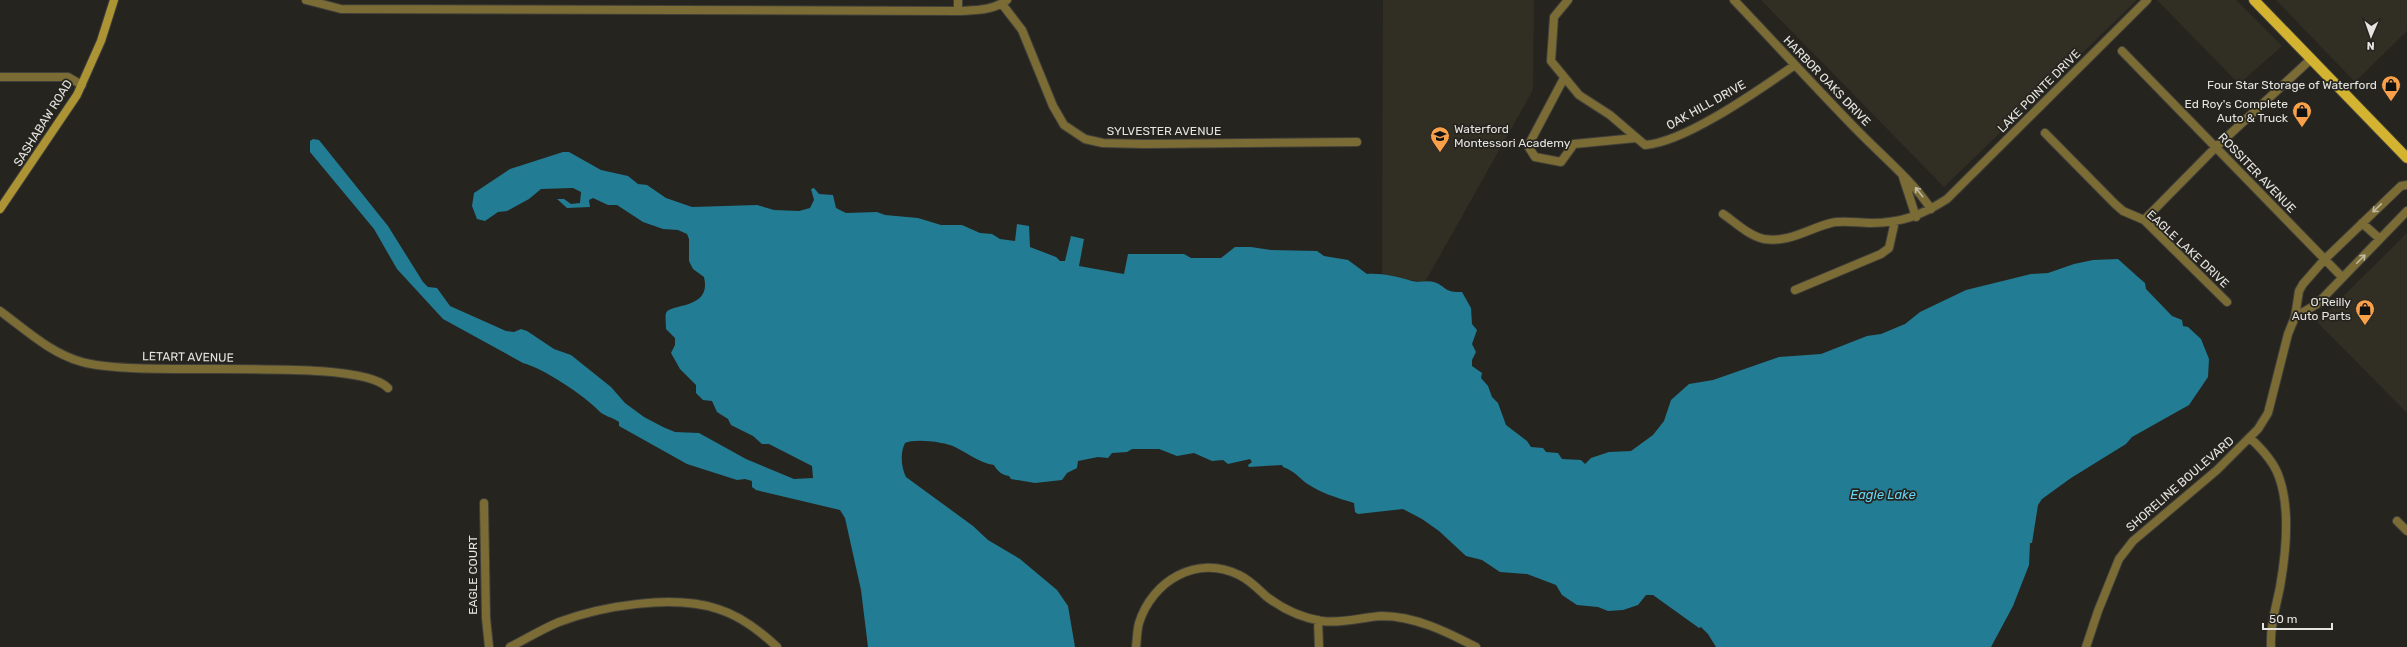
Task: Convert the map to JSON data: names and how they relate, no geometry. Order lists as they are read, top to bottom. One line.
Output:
{"streets":{"street":["HARBOR OAKS DRIVE","LAKE POINTE DRIVE","OAK HILL DRIVE","SASHABAW ROAD","SYLVESTER AVENUE","ROSSITER AVENUE","EAGLE LAKE DRIVE","LETART AVENUE","SHORELINE BOULEVARD","EAGLE COURT"]},"crossings":[["HARBOR OAKS DRIVE","LAKE POINTE DRIVE"],["HARBOR OAKS DRIVE","OAK HILL DRIVE"],["ROSSITER AVENUE","SHORELINE BOULEVARD"]],"water":["Eagle Lake"],"places":{"shop":["Four Star Storage of Waterford","Ed Roy's Complete Auto & Truck","O'Reilly Auto Parts"],"school or university":["Waterford Montessori Academy"]},"scale_bar":"50 m","north":"bottom"}
